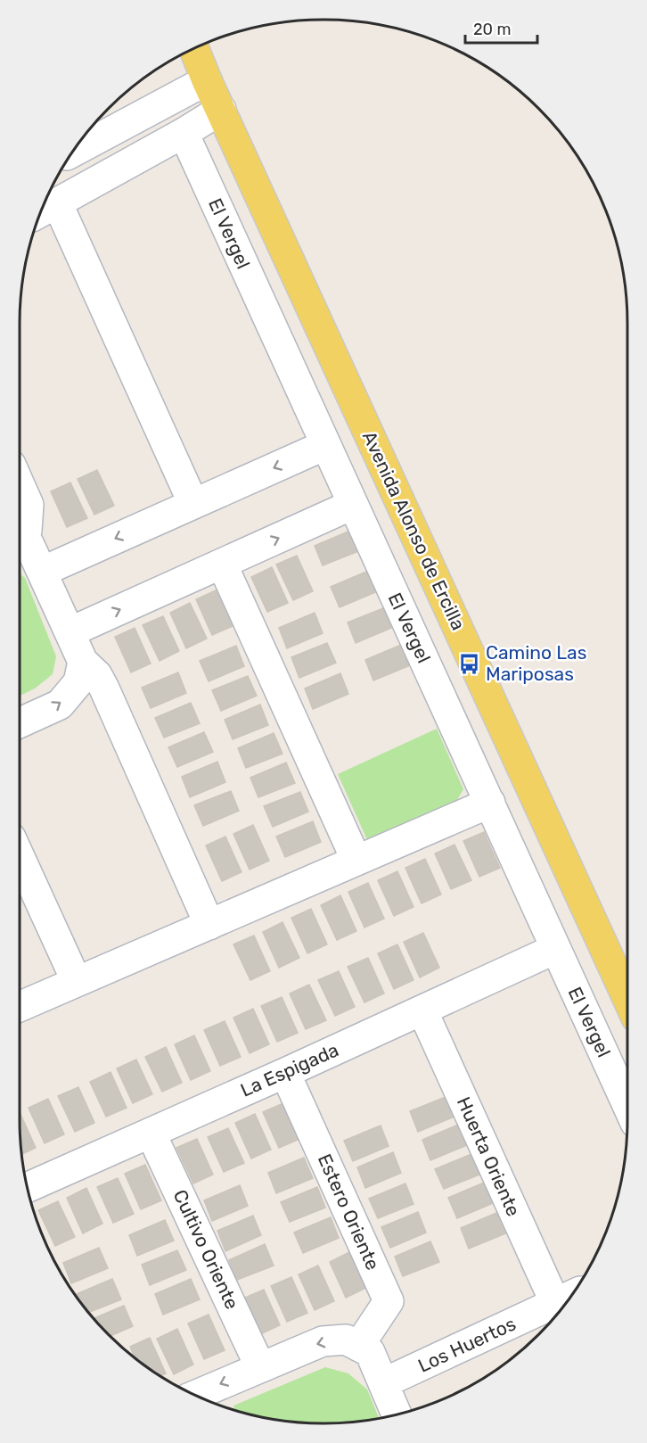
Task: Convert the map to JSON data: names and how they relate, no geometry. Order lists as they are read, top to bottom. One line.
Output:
{"streets":{"main road":["Avenida Alonso de Ercilla"],"street":["El Vergel","La Espigada","Huerta Oriente","Estero Oriente","Cultivo Oriente","Los Huertos"]},"crossings":[["El Vergel","La Espigada"],["La Espigada","Huerta Oriente"],["La Espigada","Estero Oriente"],["La Espigada","Cultivo Oriente"],["Huerta Oriente","Los Huertos"]],"places":{"bus stop":["Camino Las Mariposas"]},"scale_bar":"20 m"}
